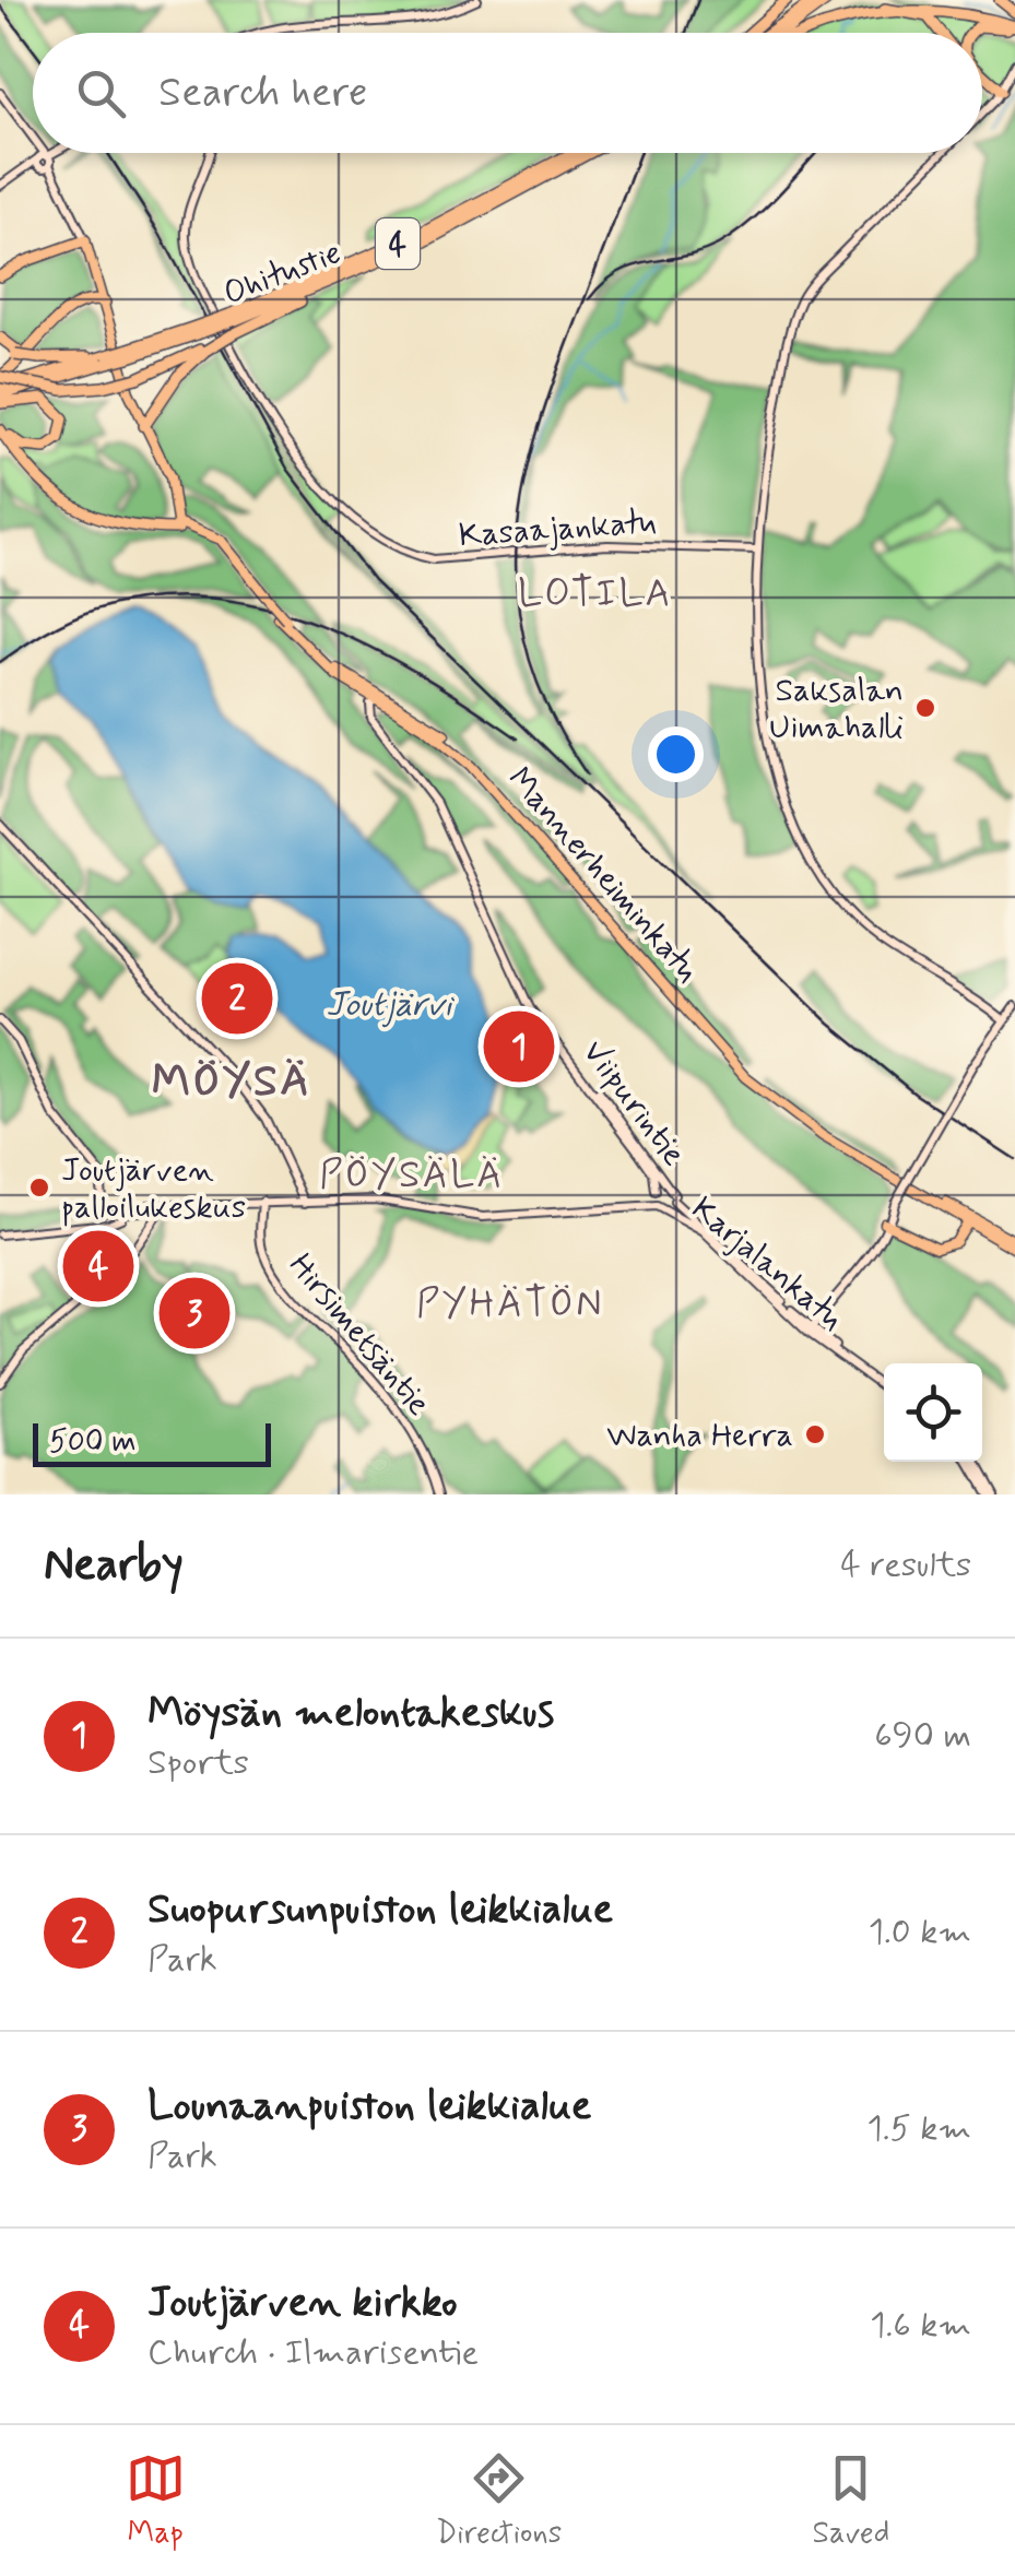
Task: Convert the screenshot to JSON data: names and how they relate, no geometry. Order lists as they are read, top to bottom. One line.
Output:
{"streets":{"highway":["4","Ohitustie"],"main road":["Mannerheiminkatu"],"street":["Kasaajankatu","Viipurintie","Karjalankatu","Hirsimetsäntie"]},"crossings":[["Mannerheiminkatu","Viipurintie"],["Viipurintie","Karjalankatu"]],"districts":["LOTILA","MÖYSÄ","PÖYSÄLÄ","PYHÄTÖN"],"water":["Joutjärvi"],"places":["Saksalan Uimahalli","Joutjärven palloilukeskus","Wanha Herra"],"scale_bar":"500 m","page":{"search":"Search here","pins":["2","1","4","3"],"scale":"500 m","heading":["Nearby","4 results"],"list":[{"mark":"1","name":"Möysän melontakeskus","note":"Sports","value":"690 m"},{"mark":"2","name":"Suopursunpuiston leikkialue","note":"Park","value":"1.0 km"},{"mark":"3","name":"Lounaanpuiston leikkialue","note":"Park","value":"1.5 km"},{"mark":"4","name":"Joutjärven kirkko","note":"Church · Ilmarisentie","value":"1.6 km"}],"nav":["Map","Directions","Saved"]}}
